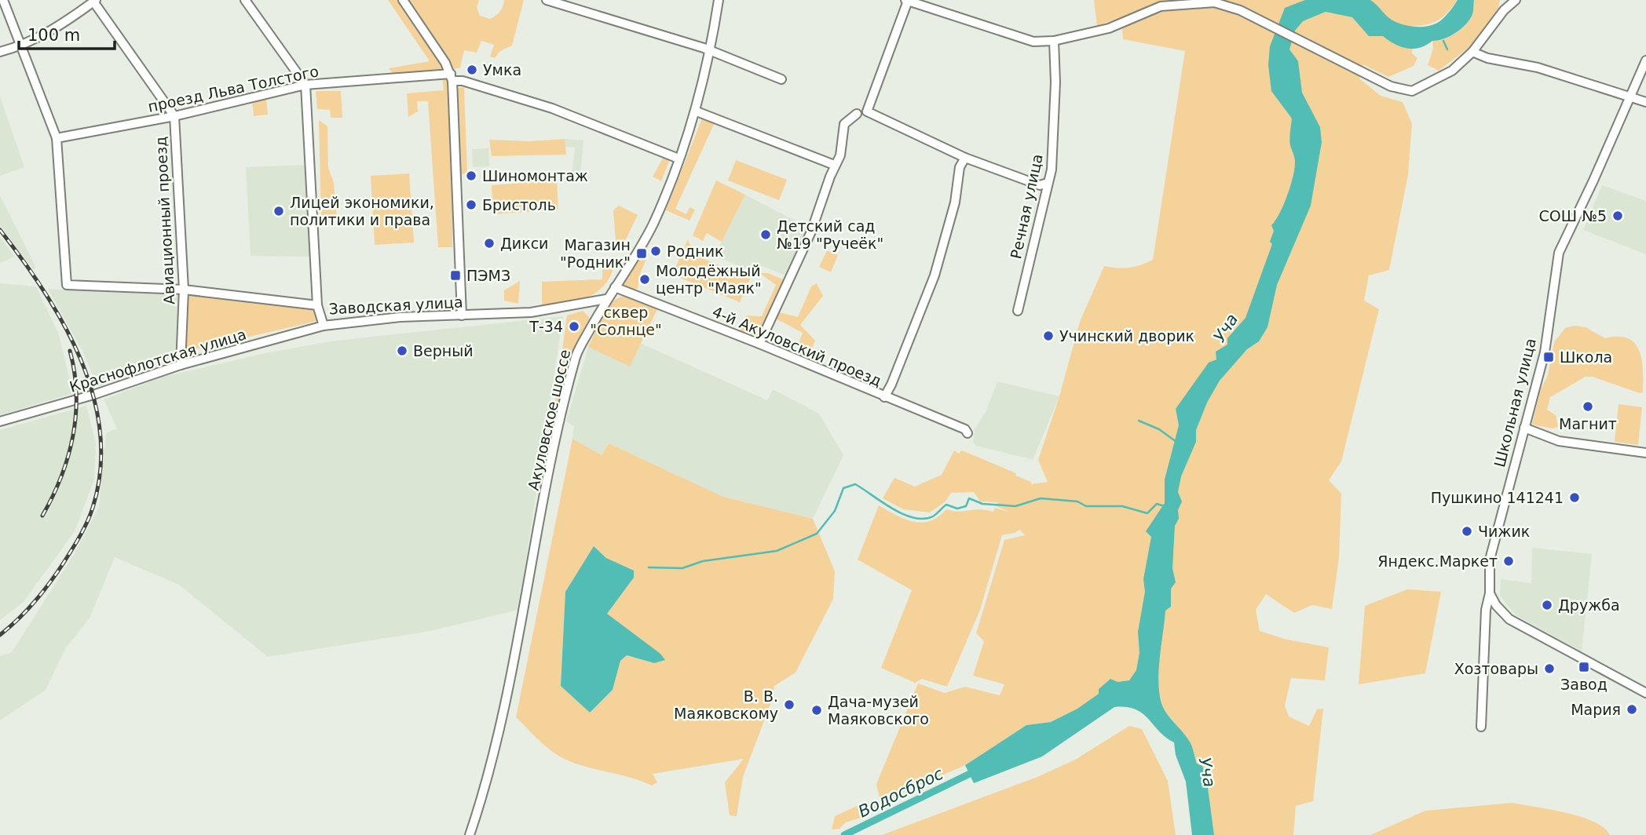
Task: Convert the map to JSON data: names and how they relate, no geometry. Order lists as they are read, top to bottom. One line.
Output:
{"streets":{"street":["проезд Льва Толстого","Речная улица","Авиационный проезд","Заводская улица","4-й Акуловский проезд","Краснофлотская улица","Школьная улица","Акуловское шоссе"]},"crossings":[["проезд Льва Толстого","Авиационный проезд"],["проезд Льва Толстого","Заводская улица"],["проезд Льва Толстого","Акуловское шоссе"],["Авиационный проезд","Заводская улица"],["Авиационный проезд","Краснофлотская улица"],["Заводская улица","Краснофлотская улица"],["Заводская улица","Акуловское шоссе"],["4-й Акуловский проезд","Акуловское шоссе"]],"water":["Уча","Водосброс"],"parks":["сквер \"Солнце\""],"places":{"other":["Умка","Шиномонтаж","Бристоль","Лицей экономики, политики и права","СОШ №5","Детский сад №19 \"Ручеёк\"","Дикси","Родник","Молодёжный центр \"Маяк\"","Т-34","Учинский дворик","Верный","Магнит","Пушкино 141241","Чижик","Яндекс.Маркет","Дружба","Хозтовары","В. В. Маяковскому","Мария","Дача-музей Маяковского"],"transit":["Магазин \"Родник\"","ПЭМЗ","Школа","Завод"]},"scale_bar":"100 m"}
